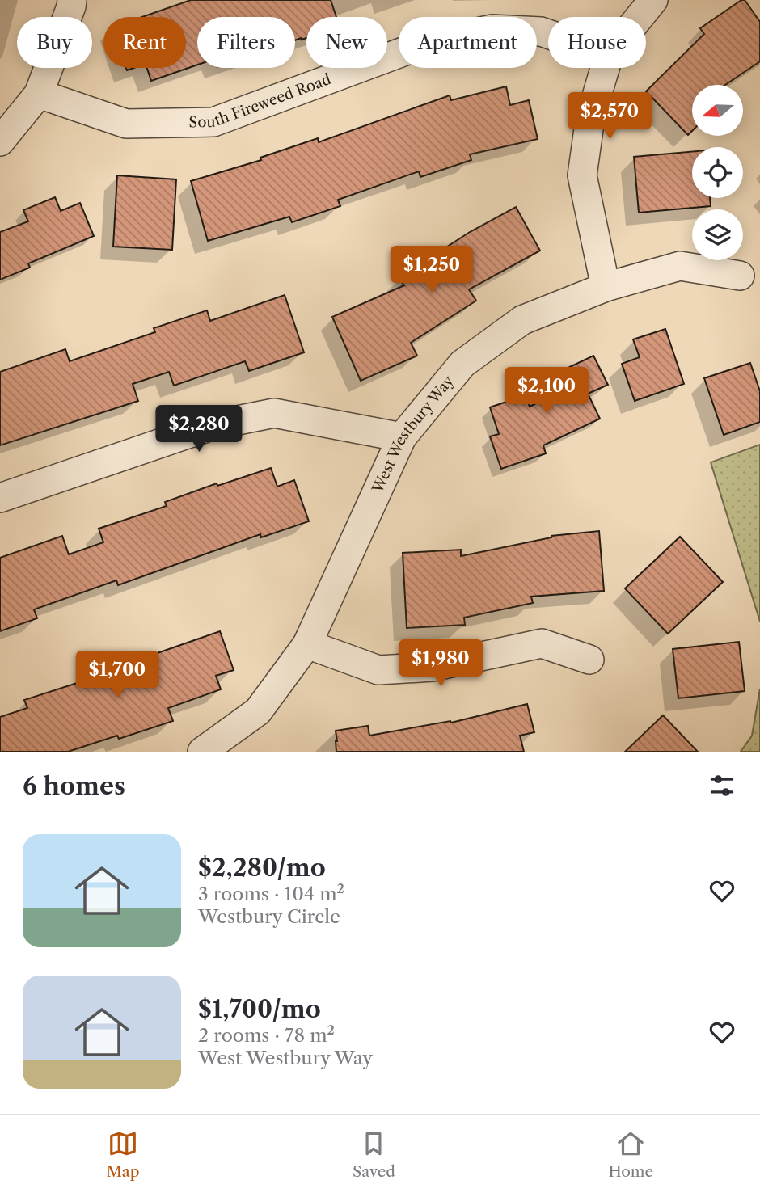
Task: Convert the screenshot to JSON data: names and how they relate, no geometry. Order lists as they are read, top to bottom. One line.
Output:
{"streets":{"street":["South Fireweed Road","West Westbury Way"]},"north":"left","page":{"chip":["Buy","Rent","Filters","New","Apartment","House"],"price":["$2,570","$1,250","$2,100","$2,280","$1,980","$1,700"],"heading":"6 homes","list":[{"name":"$2,280/mo","note":"3 rooms · 104 m² · Westbury Circle"},{"name":"$1,700/mo","note":"2 rooms · 78 m² · West Westbury Way"}],"tabs":["Map","Saved","Home"]}}
